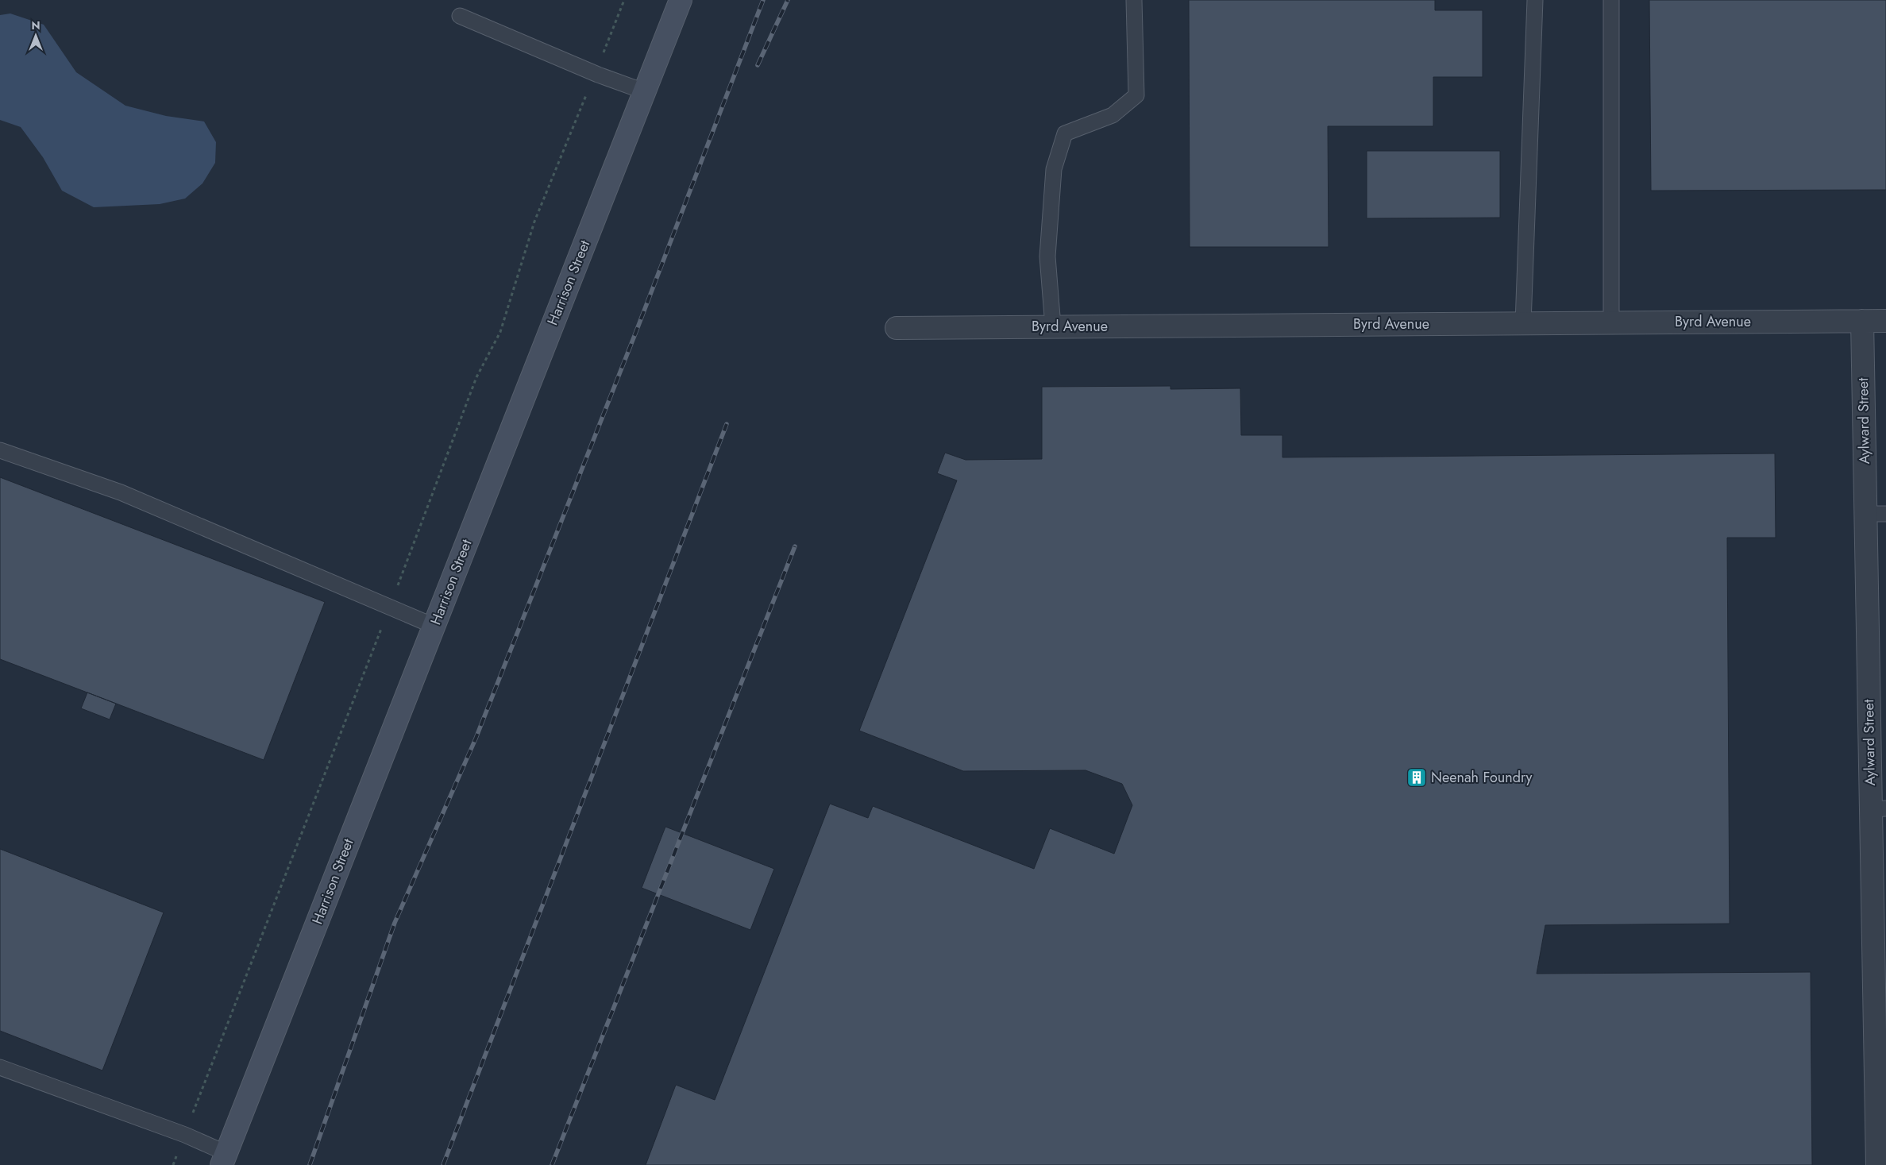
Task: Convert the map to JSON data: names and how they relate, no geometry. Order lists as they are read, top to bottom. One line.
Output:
{"streets":{"main road":["Harrison Street"],"street":["Byrd Avenue","Aylward Street"]},"crossings":[["Byrd Avenue","Aylward Street"]],"places":{"building":["Neenah Foundry"]},"north":"top"}
